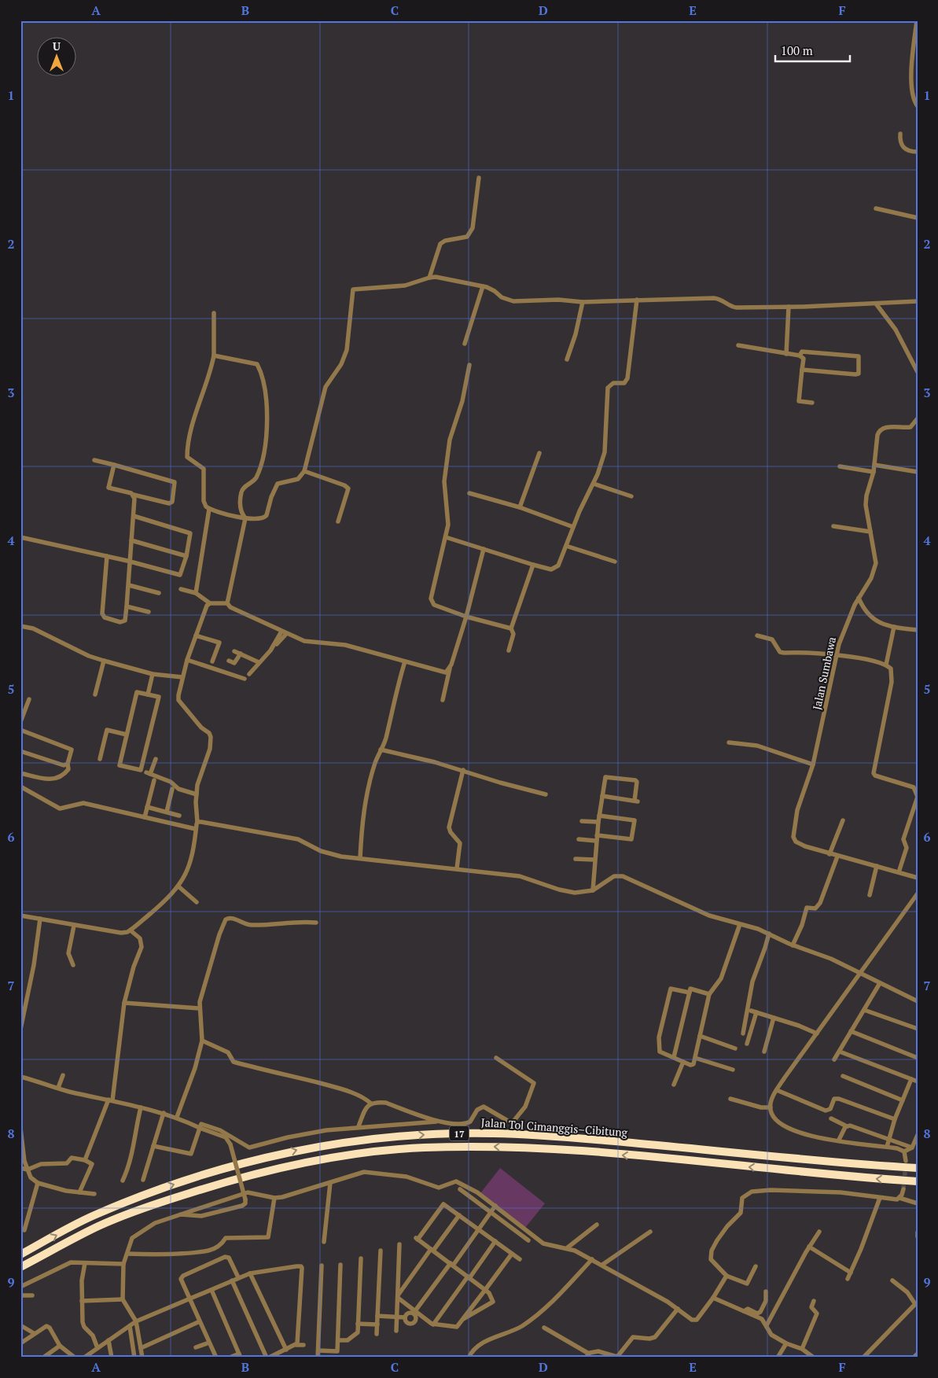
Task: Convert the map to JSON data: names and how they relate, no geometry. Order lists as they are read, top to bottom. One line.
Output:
{"streets":{"highway":["Jalan Tol Cimanggis–Cibitung","17"],"street":["Jalan Sumbawa"]},"scale_bar":"100 m","north":"top","grid":{"columns":["A","B","C","D","E","F"],"rows":["1","2","3","4","5","6","7","8","9"]}}
